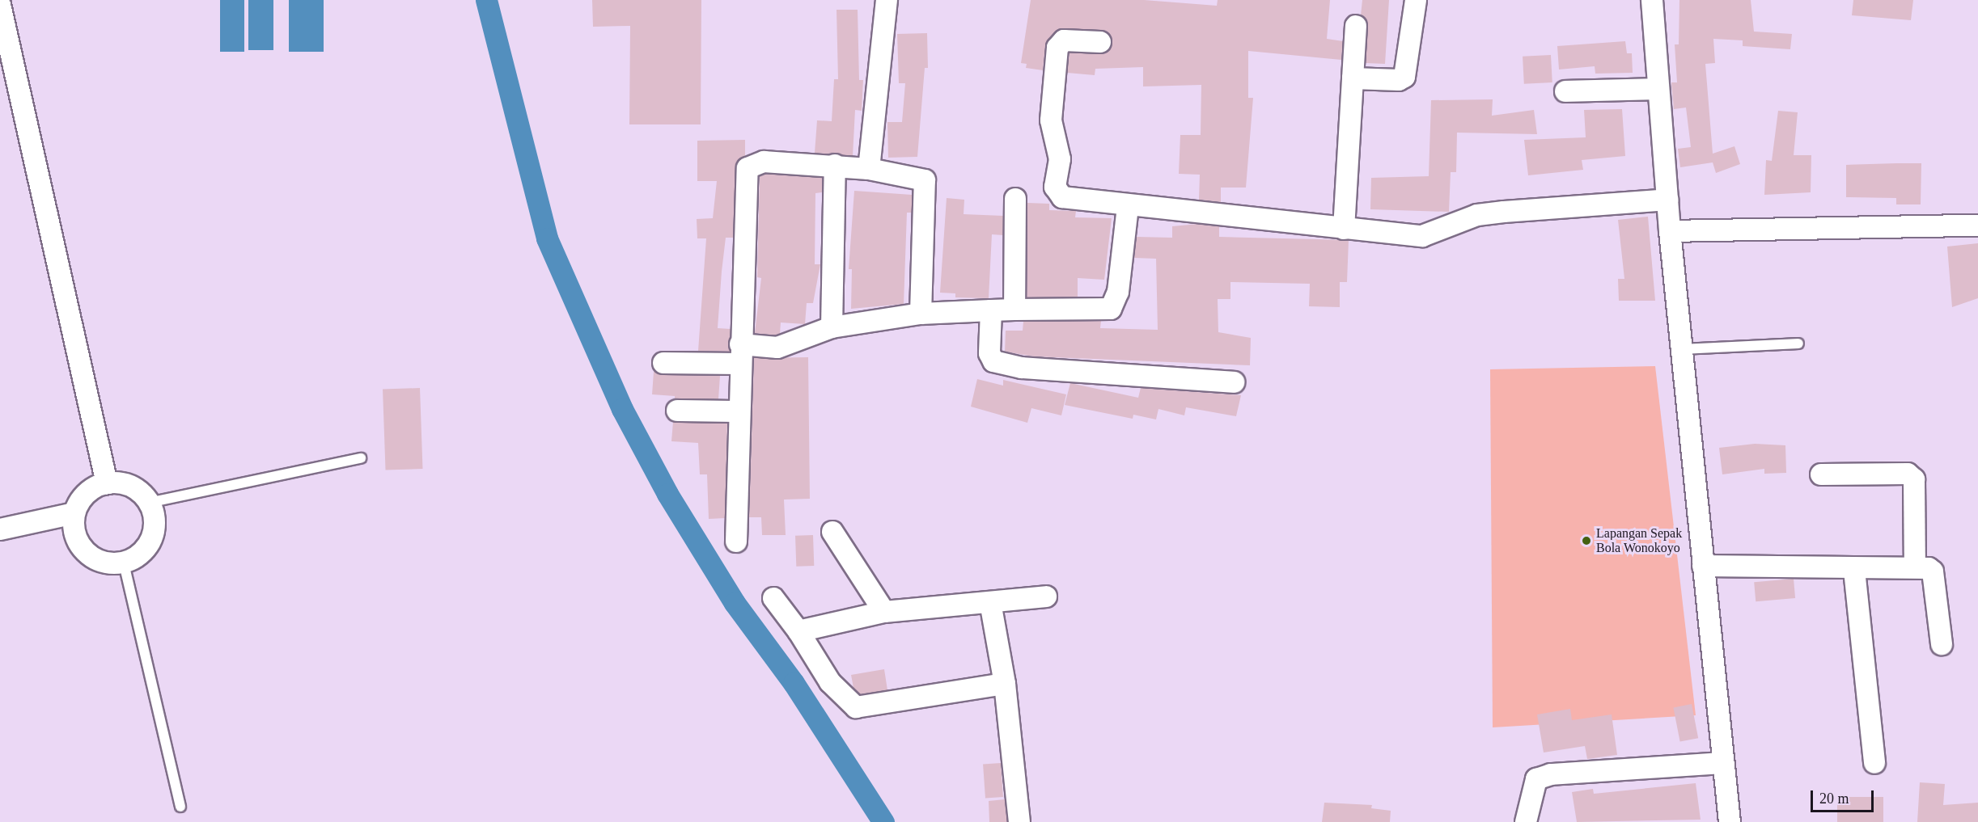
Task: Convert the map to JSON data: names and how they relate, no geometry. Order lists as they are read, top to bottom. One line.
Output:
{"places":["Lapangan Sepak Bola Wonokoyo"],"scale_bar":"20 m"}
